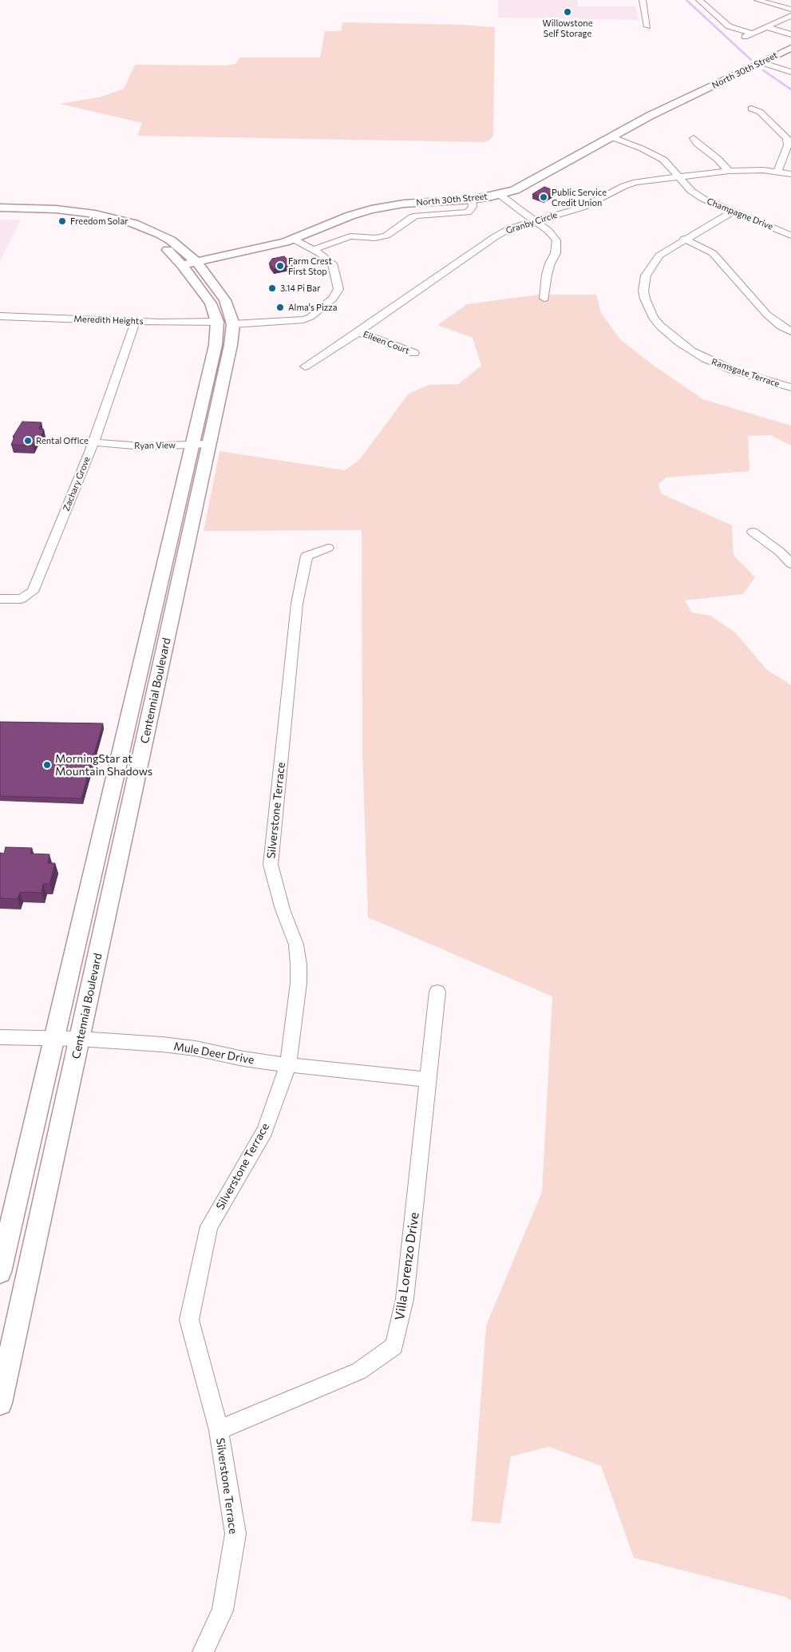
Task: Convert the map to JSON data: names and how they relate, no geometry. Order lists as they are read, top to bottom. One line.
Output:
{"streets":{"main road":["North 30th Street","Centennial Boulevard"],"street":["Champagne Drive","Granby Circle","Meredith Heights","Eileen Court","Ramsgate Terrace","Ryan View","Zachary Grove","Silverstone Terrace","Mule Deer Drive","Villa Lorenzo Drive"]},"crossings":[["North 30th Street","Champagne Drive"],["North 30th Street","Meredith Heights"],["North 30th Street","Centennial Boulevard"],["Champagne Drive","Granby Circle"],["Champagne Drive","Ramsgate Terrace"],["Granby Circle","Eileen Court"],["Meredith Heights","Zachary Grove"],["Meredith Heights","Centennial Boulevard"],["Ryan View","Zachary Grove"],["Ryan View","Centennial Boulevard"],["Centennial Boulevard","Mule Deer Drive"],["Silverstone Terrace","Mule Deer Drive"],["Silverstone Terrace","Villa Lorenzo Drive"],["Mule Deer Drive","Villa Lorenzo Drive"]],"places":["Willowstone Self Storage","Public Service Credit Union","Freedom Solar","Farm Crest First Stop","3.14 Pi Bar","Alma's Pizza","Rental Office","MorningStar at Mountain Shadows"]}
